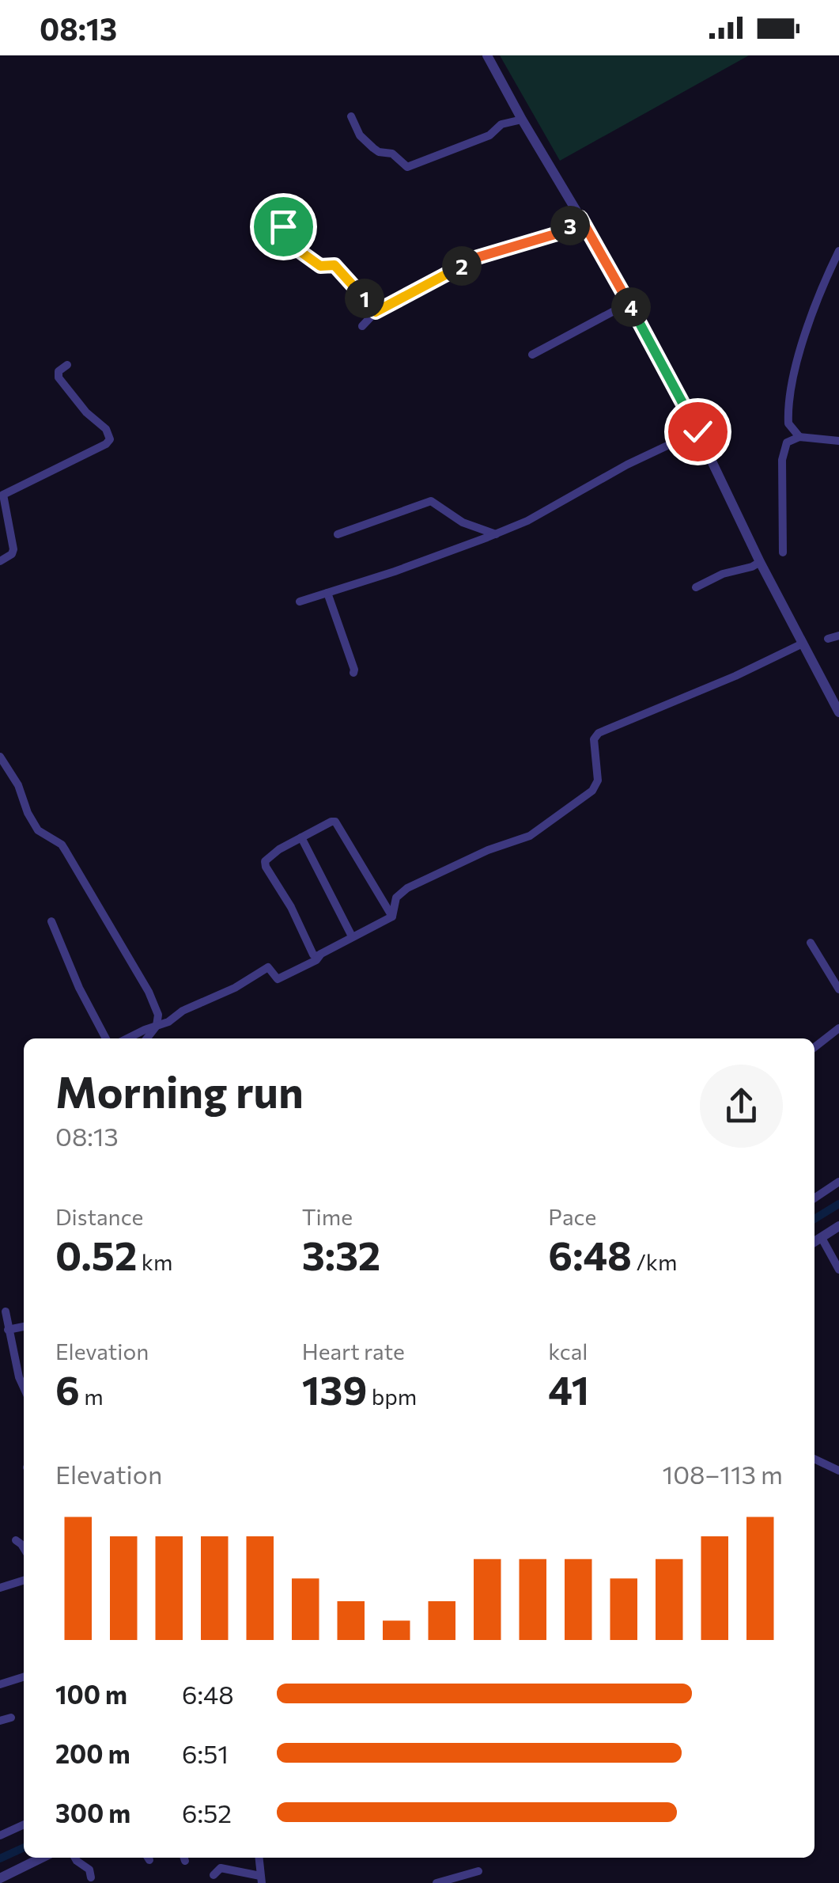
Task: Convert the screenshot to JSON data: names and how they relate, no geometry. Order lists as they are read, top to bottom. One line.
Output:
{"page":{"status":"08:13","pins":["3","2","1","4"],"heading":["Morning run","08:13"],"stats":[["Distance","0.52 km"],["Time","3:32"],["Pace","6:48 /km"],["Elevation","6 m"],["Heart rate","139 bpm"],["kcal","41"]],"chart":["Elevation","108–113 m"],"list":[{"name":"100 m","note":"6:48"},{"name":"200 m","note":"6:51"},{"name":"300 m","note":"6:52"}]}}
